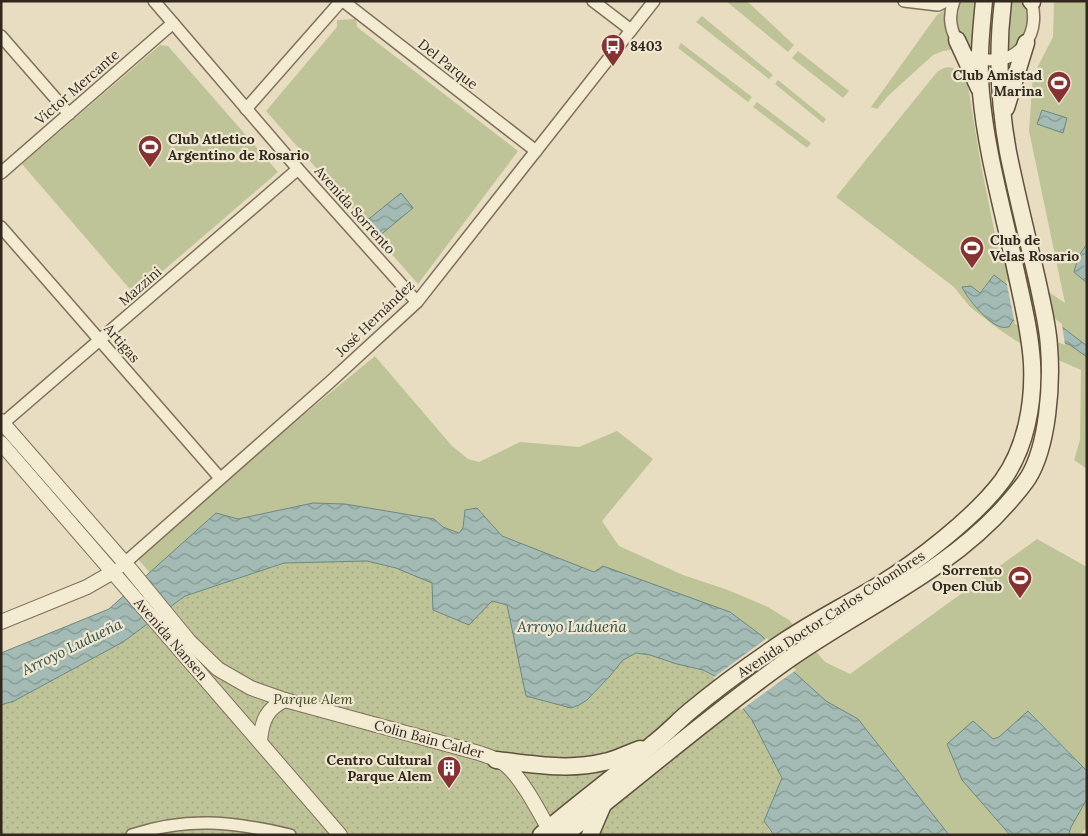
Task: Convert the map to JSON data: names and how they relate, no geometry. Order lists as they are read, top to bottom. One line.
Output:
{"streets":{"main road":["Avenida Doctor Carlos Colombres"],"street":["Del Parque","Víctor Mercante","Avenida Sorrento","Mazzini","José Hernández","Artigas","Avenida Nansen","Colin Bain Calder"]},"crossings":[["Del Parque","José Hernández"],["Víctor Mercante","Avenida Sorrento"],["Avenida Sorrento","Mazzini"],["Avenida Sorrento","José Hernández"],["Mazzini","Artigas"],["Mazzini","Avenida Nansen"],["José Hernández","Artigas"],["José Hernández","Avenida Nansen"],["Avenida Doctor Carlos Colombres","Colin Bain Calder"],["Avenida Nansen","Colin Bain Calder"]],"water":["Arroyo Ludueña"],"parks":["Parque Alem"],"places":{"bus stop":["8403"],"sports":["Club Amistad Marina","Club Atletico Argentino de Rosario","Club de Velas Rosario","Sorrento Open Club"],"building":["Centro Cultural Parque Alem"]}}
